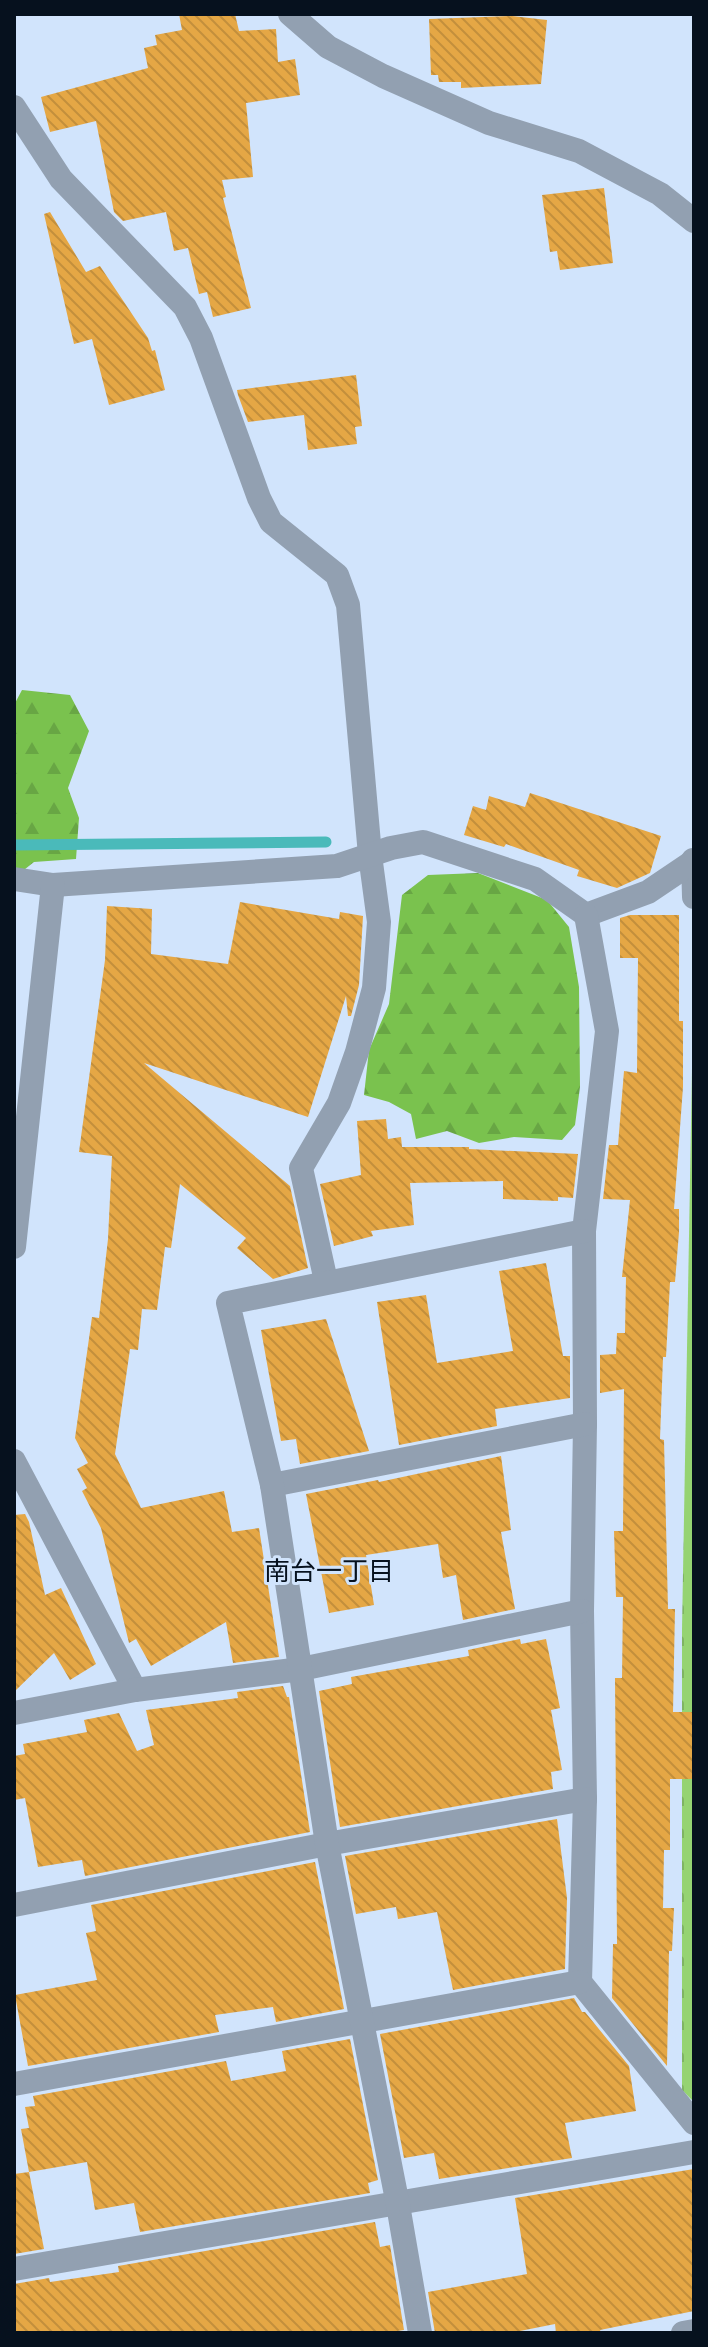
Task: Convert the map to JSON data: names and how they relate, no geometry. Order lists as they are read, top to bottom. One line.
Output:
{"districts":["南台一丁目"]}
